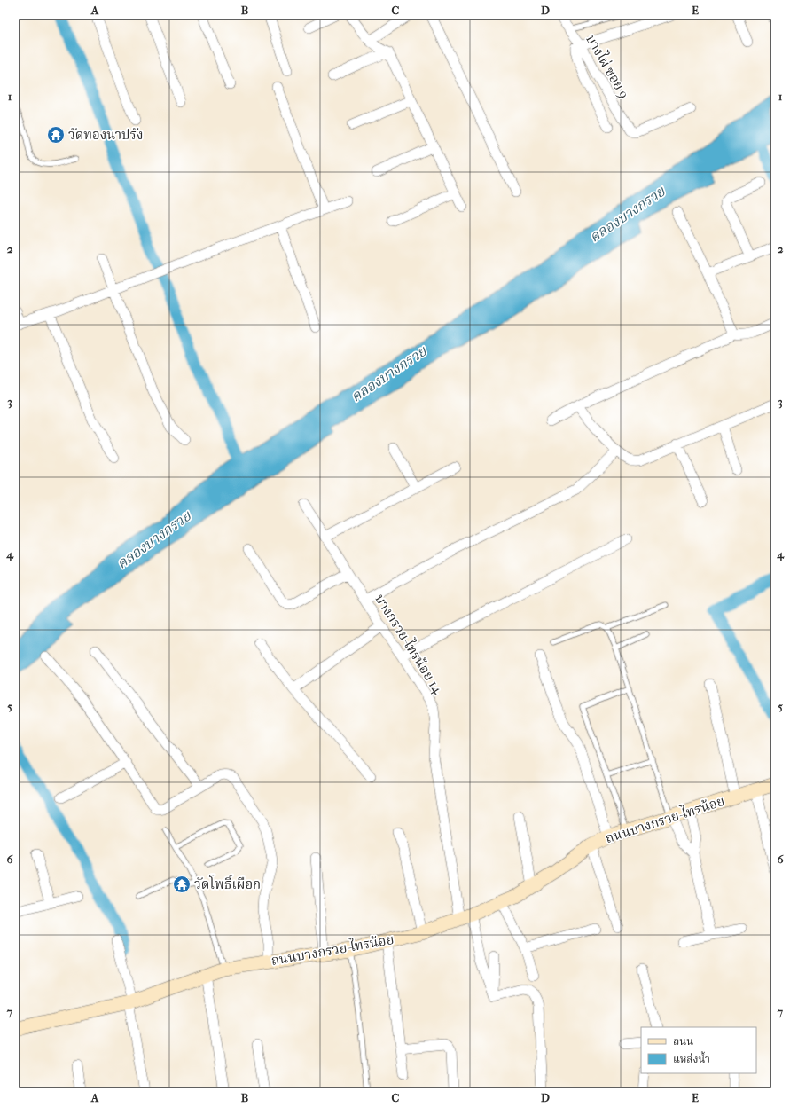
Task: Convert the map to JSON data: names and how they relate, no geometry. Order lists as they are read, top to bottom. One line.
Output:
{"streets":{"main road":["ถนนบางกรวย-ไทรน้อย"],"street":["บางไผ่ ซอย 9","บางกรวย-ไทรน้อย 14"]},"crossings":[["บางกรวย-ไทรน้อย 14","ถนนบางกรวย-ไทรน้อย"]],"water":["คลองบางกรวย"],"places":{"temple":["วัดทองนาปรัง","วัดโพธิ์เผือก"]},"legend":["ถนน","แหล่งน้ำ"],"grid":{"columns":["A","B","C","D","E"],"rows":["1","2","3","4","5","6","7"]}}
